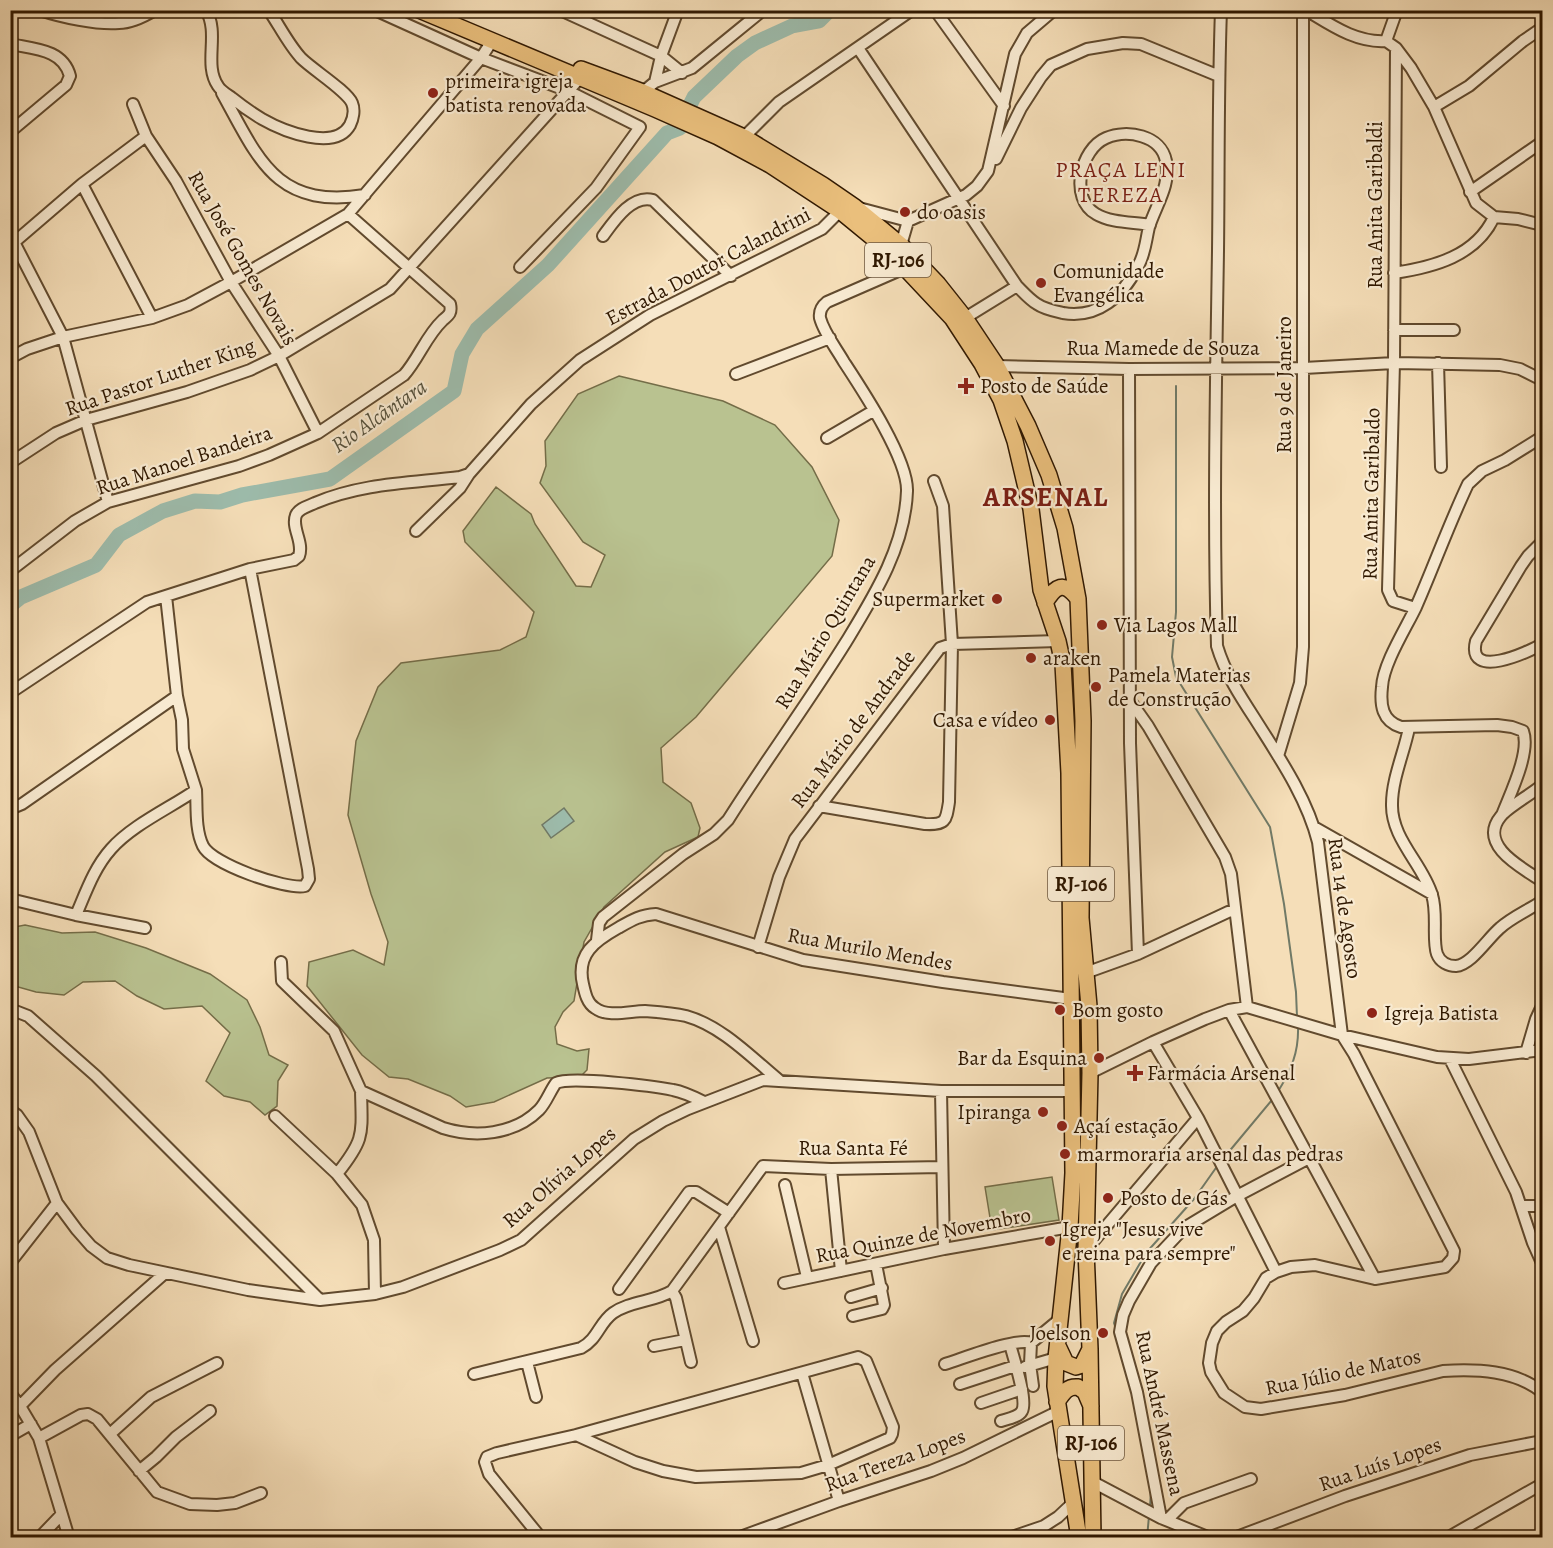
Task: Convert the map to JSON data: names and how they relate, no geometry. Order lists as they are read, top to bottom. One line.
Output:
{"streets":{"highway":["RJ-106"],"street":["Rua Anita Garibaldi","Rua José Gomes Novais","Estrada Doutor Calandrini","Rua Mamede de Souza","Rua Pastor Luther King","Rua 9 de Janeiro","Rua Manoel Bandeira","Rua Anita Garibaldo","Rua Mário Quintana","Rua Mário de Andrade","Rua 14 de Agosto","Rua Murilo Mendes","Rua Santa Fé","Rua Olívia Lopes","Rua Quinze de Novembro","Rua Júlio de Matos","Rua André Massena","Rua Tereza Lopes","Rua Luís Lopes"]},"crossings":[["Rua Anita Garibaldi","Rua Mamede de Souza"],["Rua Anita Garibaldi","Rua Anita Garibaldo"],["Rua José Gomes Novais","Rua Pastor Luther King"],["Rua José Gomes Novais","Rua Manoel Bandeira"],["RJ-106","Estrada Doutor Calandrini"],["RJ-106","Rua Mamede de Souza"],["RJ-106","Rua Pastor Luther King"],["RJ-106","Rua Mário Quintana"],["RJ-106","Rua Murilo Mendes"],["RJ-106","Rua Olívia Lopes"],["RJ-106","Rua Quinze de Novembro"],["RJ-106","Rua Tereza Lopes"],["Rua Mamede de Souza","Rua 9 de Janeiro"],["Rua Mamede de Souza","Rua Anita Garibaldo"],["Rua Mamede de Souza","Rua 14 de Agosto"],["Rua Pastor Luther King","Rua Manoel Bandeira"],["Rua 9 de Janeiro","Rua 14 de Agosto"],["Rua Mário Quintana","Rua Murilo Mendes"],["Rua Mário Quintana","Rua Olívia Lopes"],["Rua Mário de Andrade","Rua Murilo Mendes"]],"districts":["PRAÇA LENI TEREZA","ARSENAL"],"water":["Rio Alcântara"],"places":{"other":["primeira igreja batista renovada","do oasis","Comunidade Evangélica","Supermarket","Via Lagos Mall","araken","Pamela Materias de Construção","Casa e vídeo","Bom gosto","Igreja Batista","Bar da Esquina","Ipiranga","Açaí estação","marmoraria arsenal das pedras","Posto de Gás","Igreja \"Jesus vive e reina para sempre\"","Joelson"],"health":["Posto de Saúde","Farmácia Arsenal"]}}
